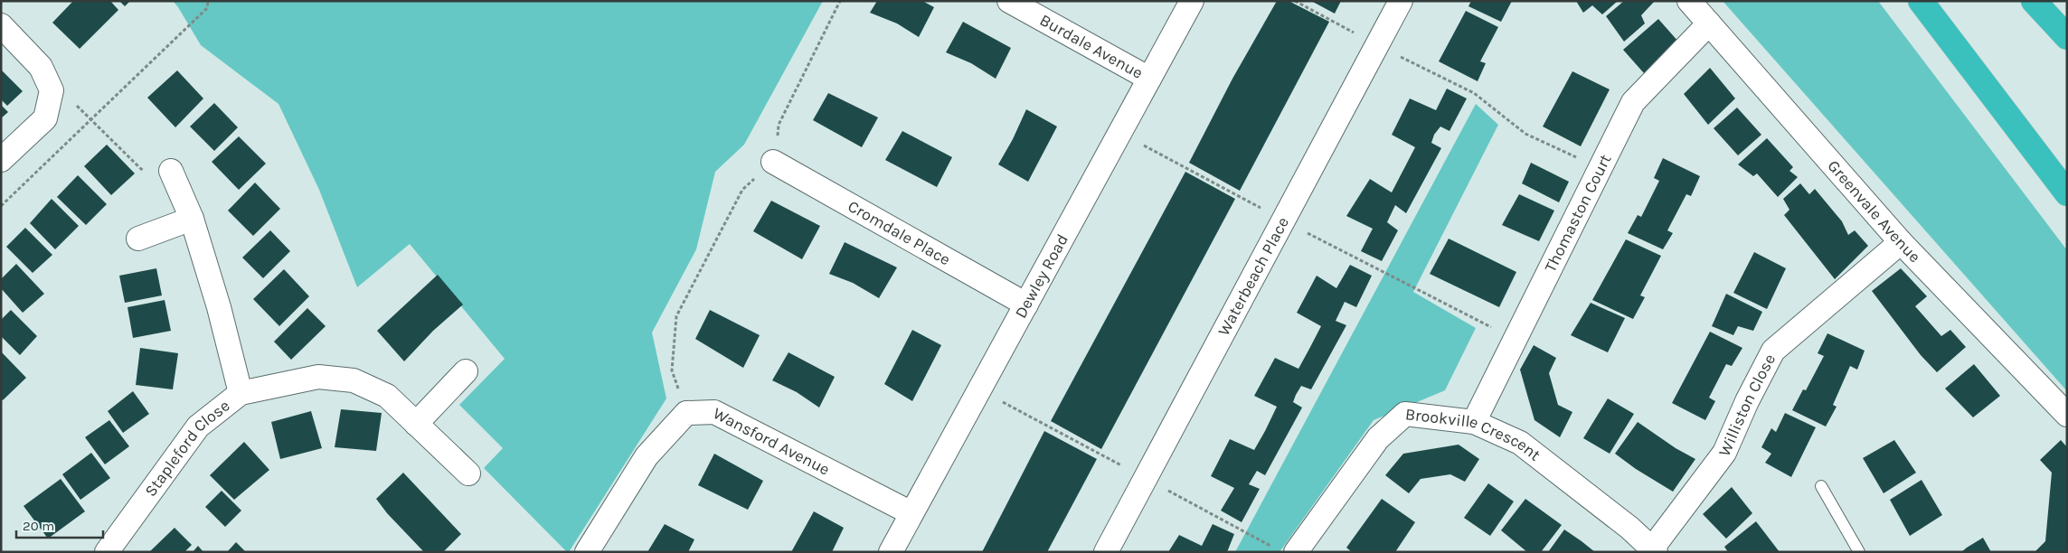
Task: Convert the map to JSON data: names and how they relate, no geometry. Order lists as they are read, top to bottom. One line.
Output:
{"streets":{"street":["Burdale Avenue","Greenvale Avenue","Thomaston Court","Cromdale Place","Dewley Road","Waterbeach Place","Williston Close","Brookville Crescent","Wansford Avenue","Stapleford Close"]},"crossings":[["Burdale Avenue","Dewley Road"],["Greenvale Avenue","Thomaston Court"],["Greenvale Avenue","Williston Close"],["Thomaston Court","Brookville Crescent"],["Cromdale Place","Dewley Road"],["Dewley Road","Wansford Avenue"],["Williston Close","Brookville Crescent"]],"scale_bar":"20 m"}
